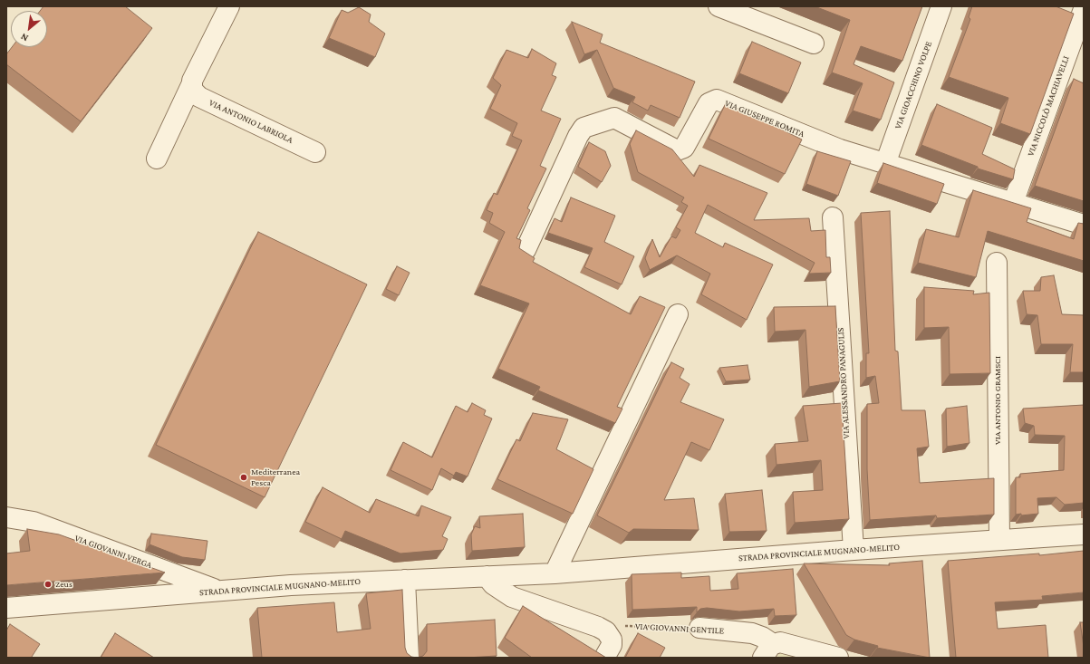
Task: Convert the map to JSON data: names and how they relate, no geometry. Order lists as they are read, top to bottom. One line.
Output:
{"streets":{"street":["VIA GIOACCHINO VOLPE","VIA NICCOLÒ MACHIAVELLI","VIA GIUSEPPE ROMITA","VIA ANTONIO LABRIOLA","VIA ALESSANDRO PANAGULIS","VIA ANTONIO GRAMSCI","VIA GIOVANNI VERGA","STRADA PROVINCIALE MUGNANO-MELITO","VIA GIOVANNI GENTILE"]},"crossings":[["VIA GIOACCHINO VOLPE","VIA GIUSEPPE ROMITA"],["VIA NICCOLÒ MACHIAVELLI","VIA GIUSEPPE ROMITA"],["VIA ALESSANDRO PANAGULIS","STRADA PROVINCIALE MUGNANO-MELITO"],["VIA ANTONIO GRAMSCI","STRADA PROVINCIALE MUGNANO-MELITO"],["VIA GIOVANNI VERGA","STRADA PROVINCIALE MUGNANO-MELITO"]],"places":["Mediterranea Pesca","Zeus"],"north":"bottom left"}
